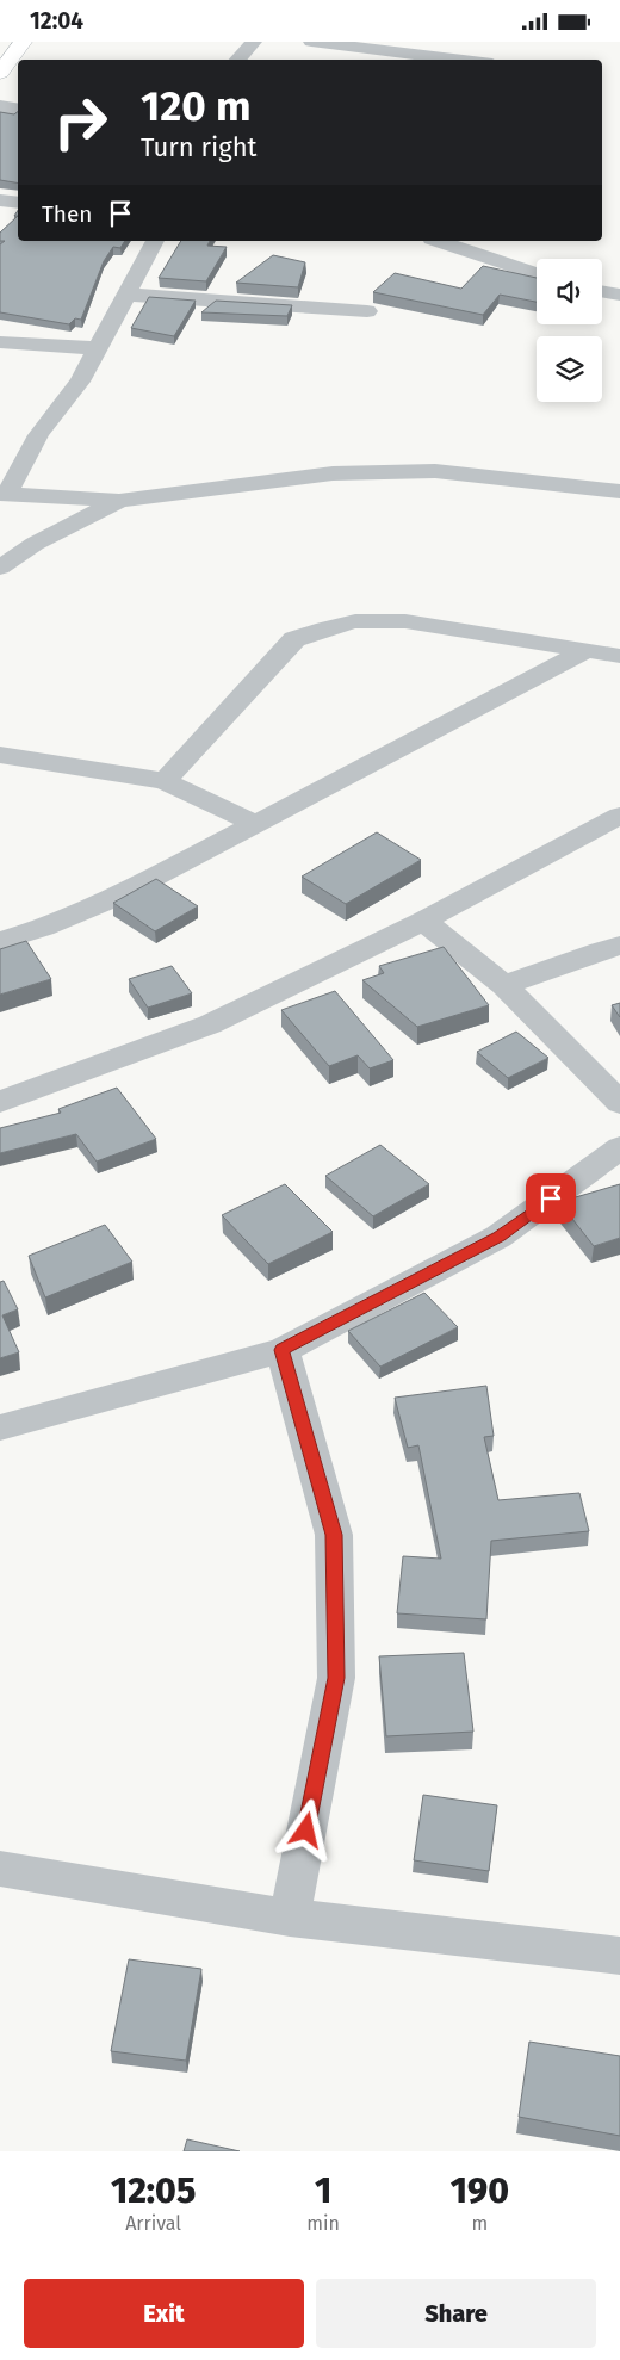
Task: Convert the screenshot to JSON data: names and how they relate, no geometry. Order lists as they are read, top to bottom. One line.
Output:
{"page":{"status":"12:04","turn":["120 m","Turn right"],"then":"Then","eta":["12:05","Arrival","1","min","190","m"],"buttons":["Exit","Share"]}}
